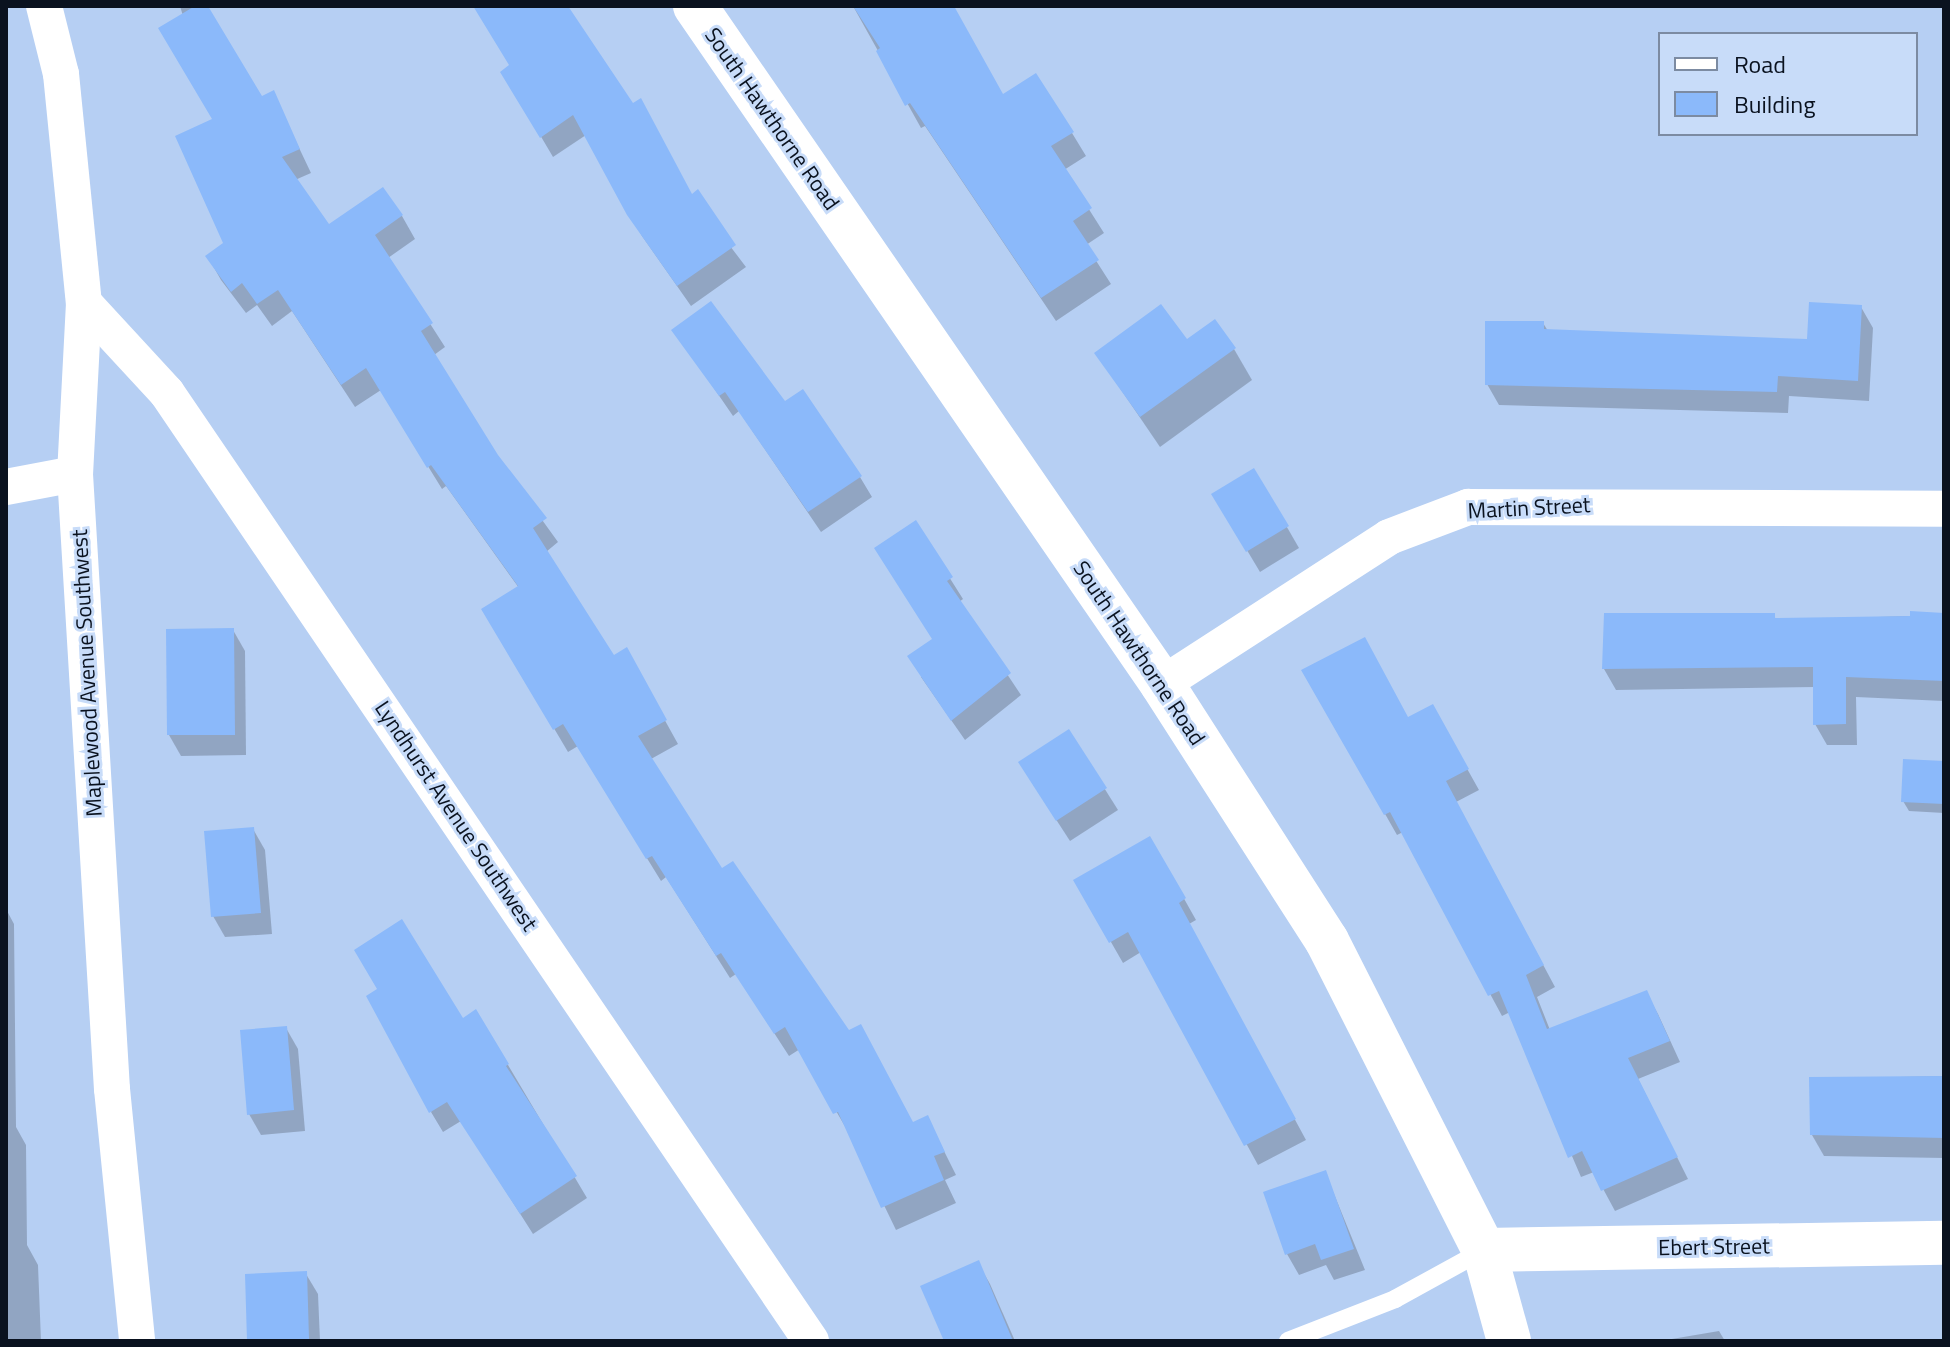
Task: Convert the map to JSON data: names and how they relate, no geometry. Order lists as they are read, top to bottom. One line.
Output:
{"streets":{"main road":["South Hawthorne Road","Ebert Street"],"street":["Martin Street","Maplewood Avenue Southwest","Lyndhurst Avenue Southwest"]},"crossings":[["South Hawthorne Road","Martin Street"],["South Hawthorne Road","Ebert Street"],["Maplewood Avenue Southwest","Lyndhurst Avenue Southwest"]],"legend":["Road","Building"]}
